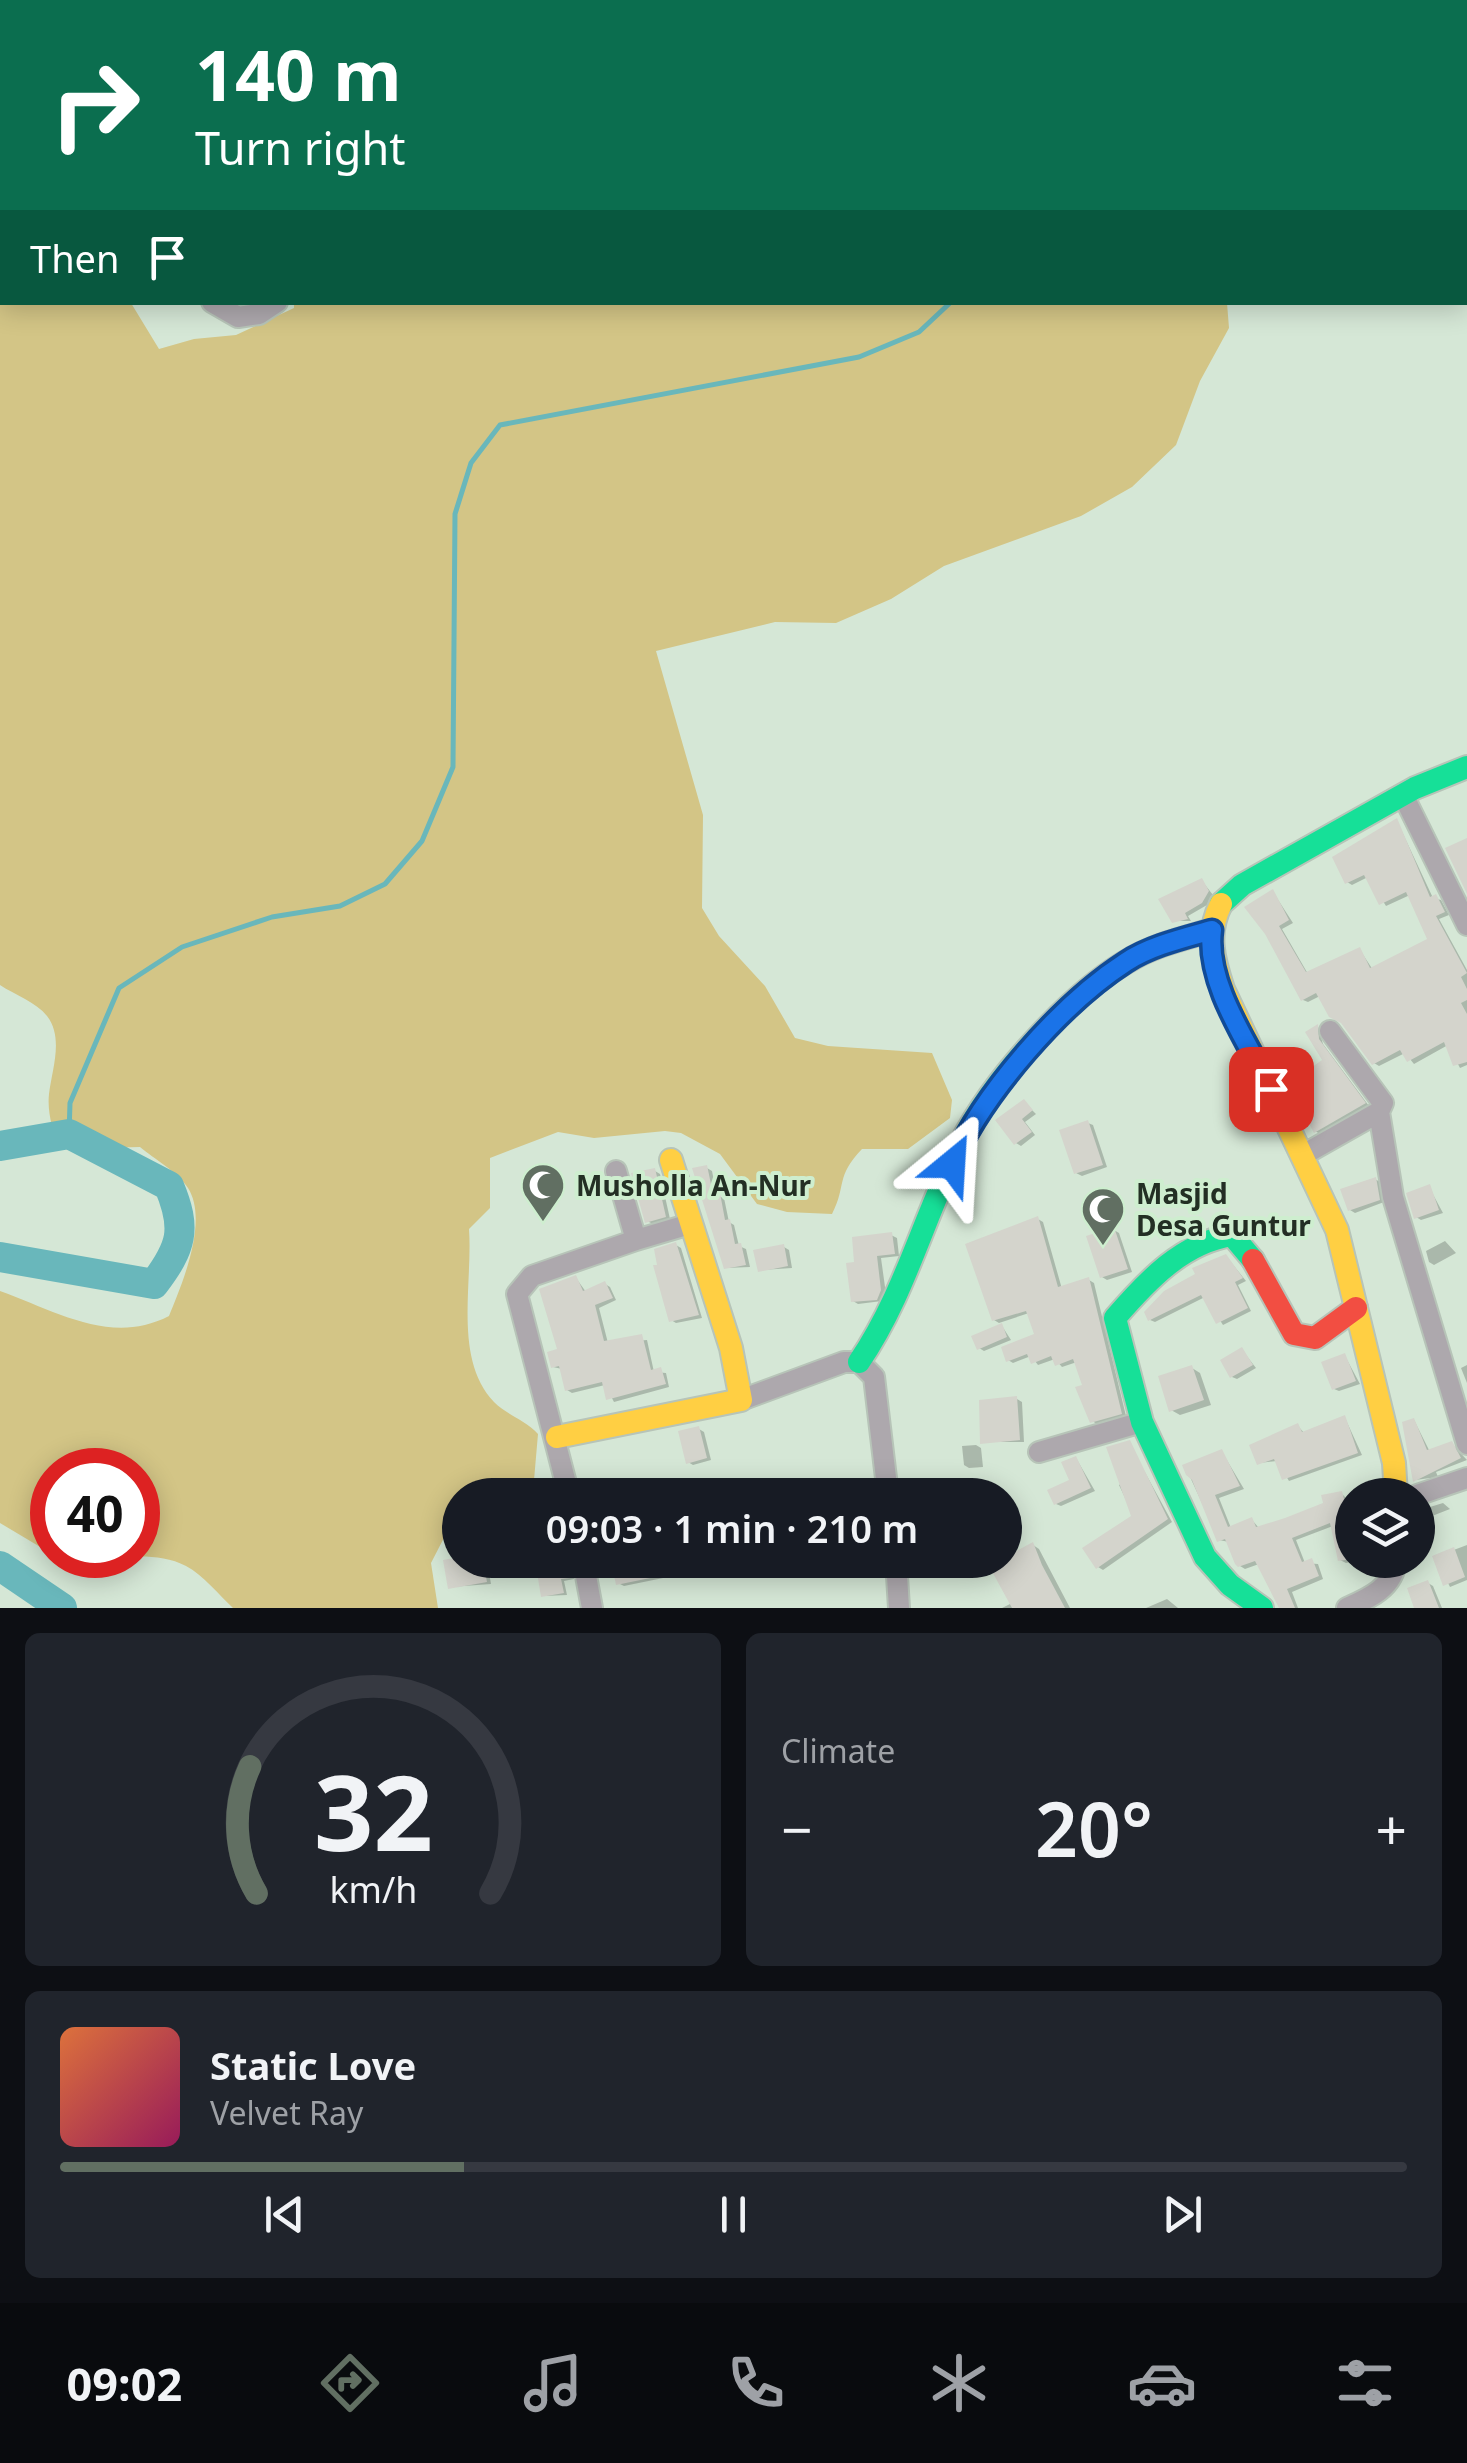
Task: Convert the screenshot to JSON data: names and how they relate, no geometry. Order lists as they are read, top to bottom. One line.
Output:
{"places":{"mosque":["Musholla An-Nur","Masjid Desa Guntur"]},"page":{"turn":["140 m","Turn right"],"then":"Then","limit":"40","trip":"09:03 · 1 min · 210 m","tile":"Climate","heat":["−","20°","+"],"song":["Static Love","Velvet Ray"],"tabs":"09:02","gauge":["32","km/h"]}}
